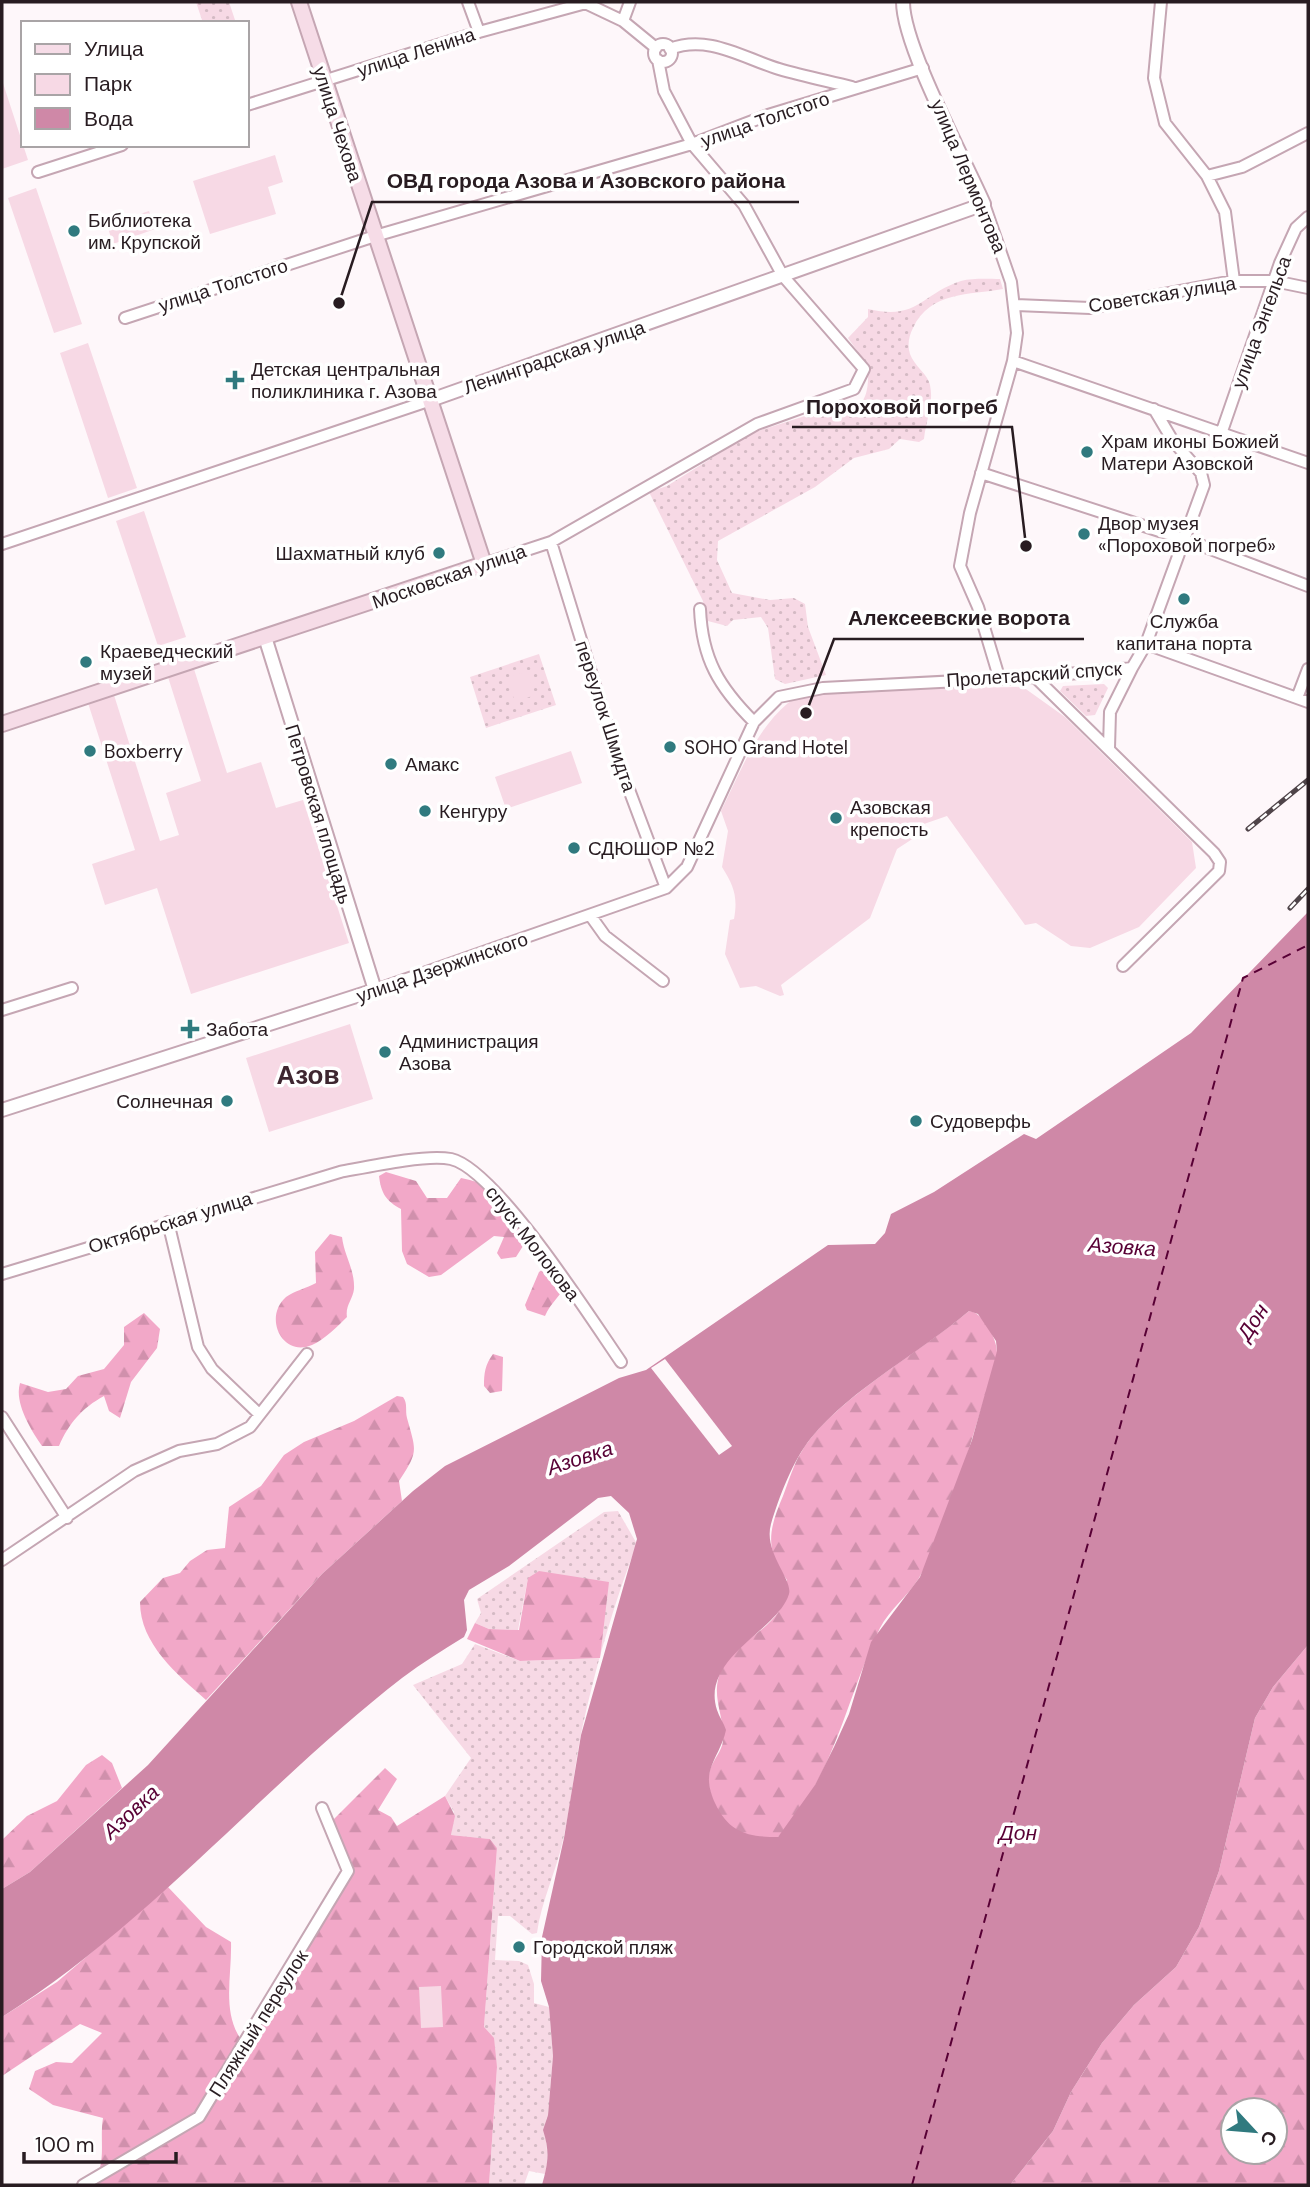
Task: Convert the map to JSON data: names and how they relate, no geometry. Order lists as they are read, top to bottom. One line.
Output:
{"streets":{"main road":["улица Чехова","Московская улица"],"street":["улица Ленина","улица Толстого","улица Лермонтова","Советская улица","улица Энгельса","Ленинградская улица","Пролетарский спуск","переулок Шмидта","Петровская площадь","улица Дзержинского","Октябрьская улица","спуск Молокова","Пляжный переулок"]},"crossings":[["улица Ленина","улица Чехова"],["улица Толстого","улица Чехова"],["улица Толстого","улица Лермонтова"],["улица Чехова","Ленинградская улица"],["улица Чехова","Московская улица"],["улица Лермонтова","Советская улица"],["улица Лермонтова","Ленинградская улица"],["улица Лермонтова","Пролетарский спуск"],["Советская улица","улица Энгельса"],["Ленинградская улица","Московская улица"],["Московская улица","переулок Шмидта"],["Московская улица","Петровская площадь"],["Пролетарский спуск","улица Дзержинского"],["переулок Шмидта","улица Дзержинского"],["Петровская площадь","улица Дзержинского"],["Октябрьская улица","спуск Молокова"]],"districts":["Азов"],"water":["Азовка","Дон"],"places":{"other":["Библиотека им. Крупской","ОВД города Азова и Азовского района","Храм иконы Божией Матери Азовской","Двор музея «Пороховой погреб»","Пороховой погреб","Шахматный клуб","Служба капитана порта","Краеведческий музей","Алексеевские ворота","SOHO Grand Hotel","Boxberry","Амакс","Кенгуру","Азовская крепость","СДЮШОР №2","Администрация Азова","Солнечная","Судоверфь","Городской пляж"],"health":["Детская центральная поликлиника г. Азова","Забота"]},"legend":["Улица","Парк","Вода"],"scale_bar":"100 m","north":"bottom right"}
